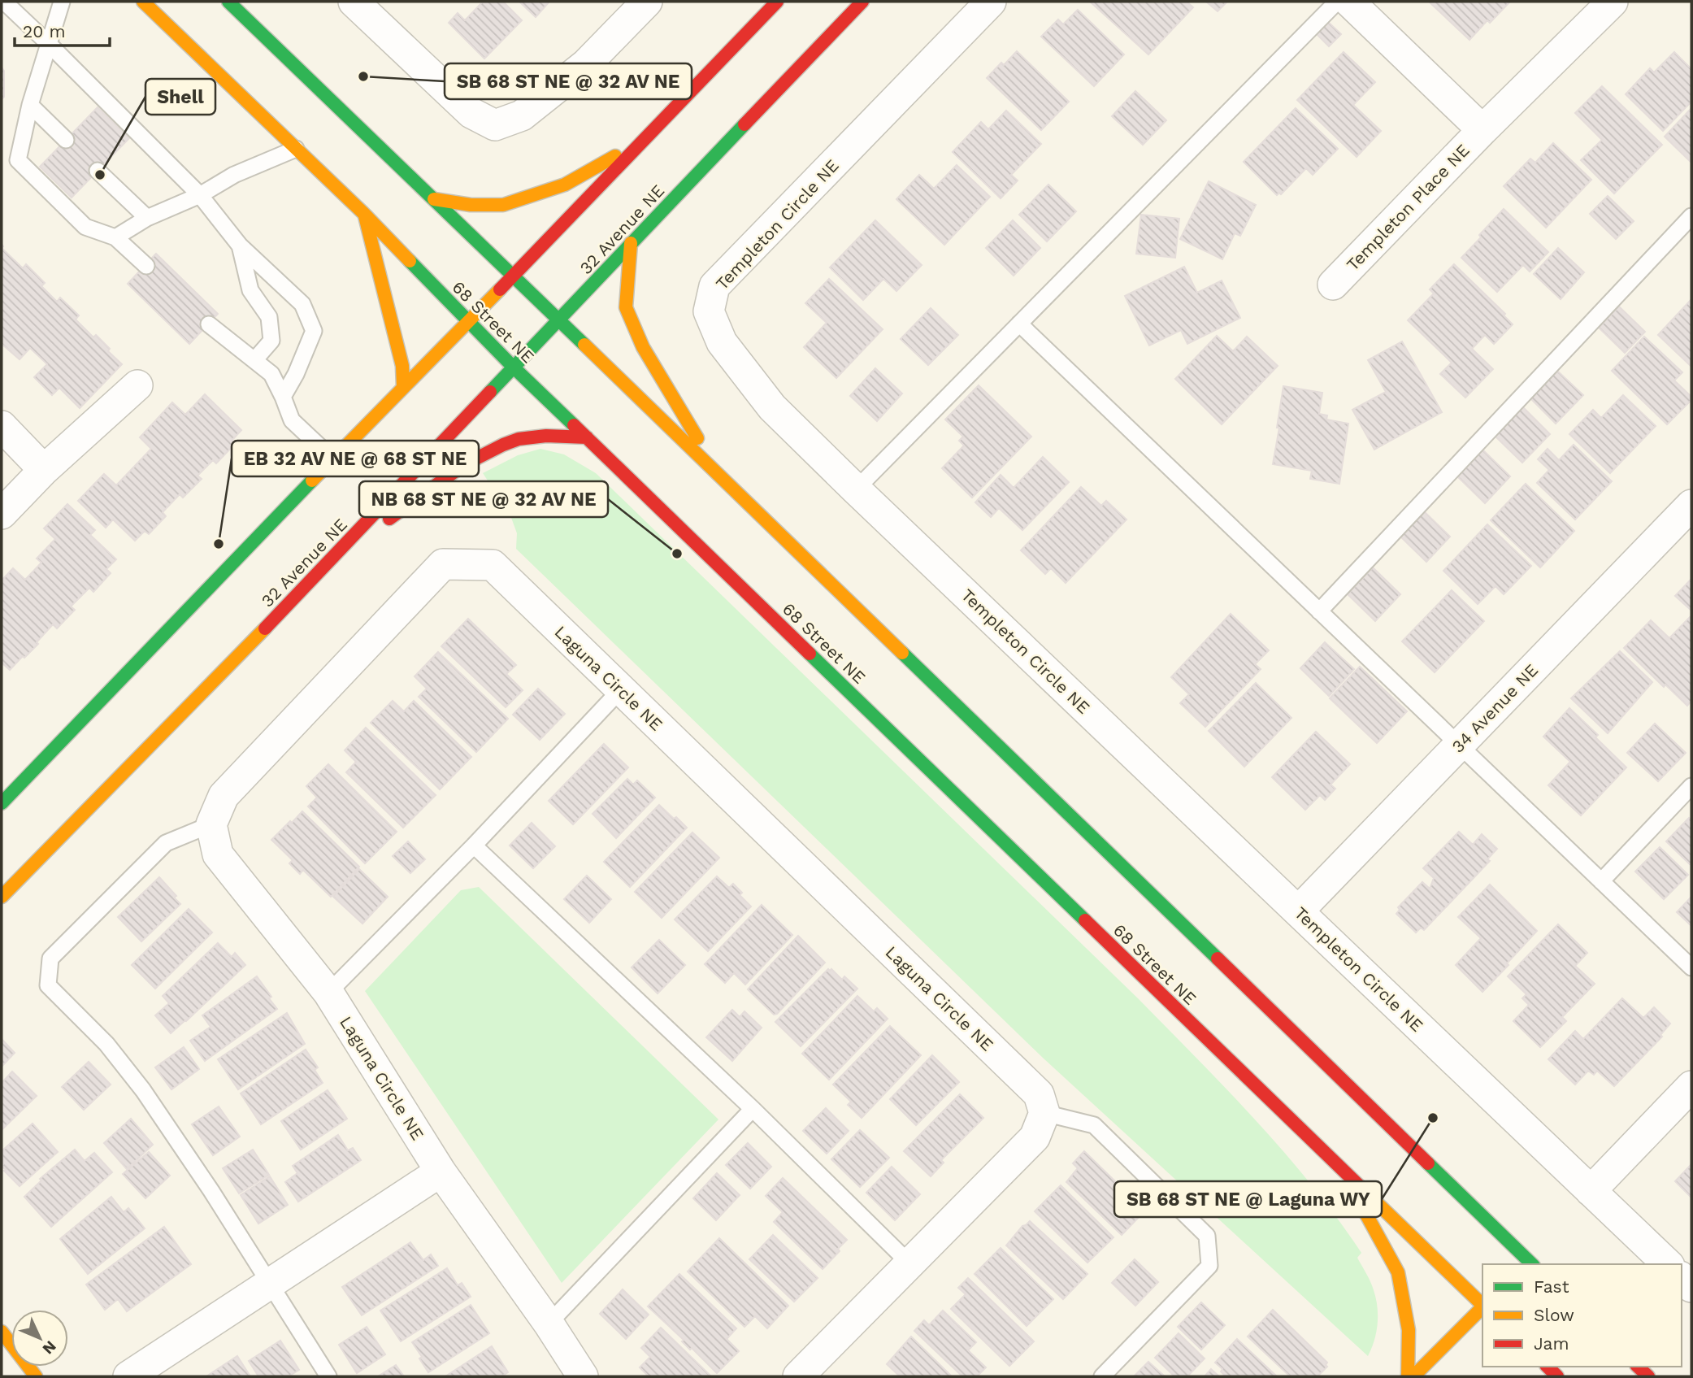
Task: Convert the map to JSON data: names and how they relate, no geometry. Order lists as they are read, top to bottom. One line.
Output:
{"streets":{"main road":["32 Avenue NE","68 Street NE"],"street":["Templeton Place NE","Templeton Circle NE","Laguna Circle NE","34 Avenue NE"]},"crossings":[["Templeton Circle NE","34 Avenue NE"],["32 Avenue NE","68 Street NE"]],"places":["SB 68 ST NE @ 32 AV NE","Shell","EB 32 AV NE @ 68 ST NE","NB 68 ST NE @ 32 AV NE","SB 68 ST NE @ Laguna WY"],"legend":["Fast","Slow","Jam"],"scale_bar":"20 m","north":"bottom right"}
